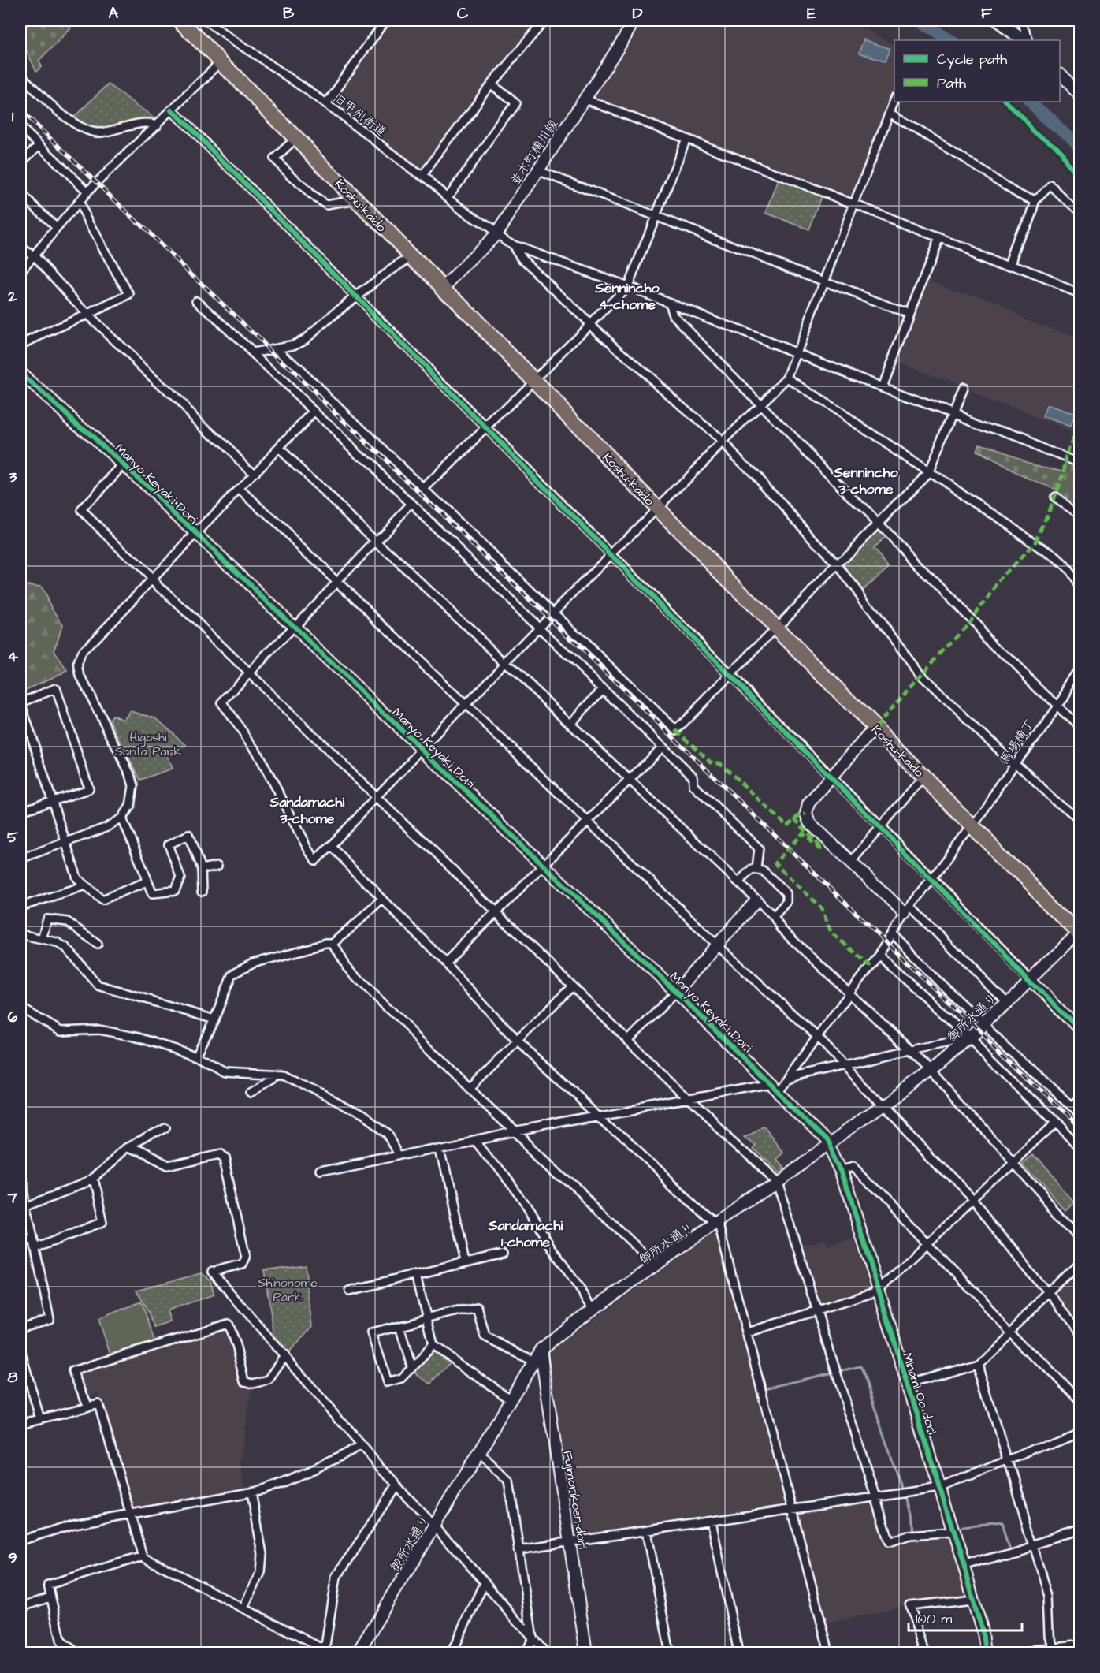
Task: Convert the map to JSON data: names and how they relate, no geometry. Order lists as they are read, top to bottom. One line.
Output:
{"streets":{"highway":["Koshu-kaido"],"street":["旧甲州街道","並木町横川線","Manyo Keyaki Dori","馬場横丁","御所水通り","Minami Oo dori","Fujimorikoen-dori"]},"crossings":[["旧甲州街道","並木町横川線"],["並木町横川線","Koshu-kaido"],["Koshu-kaido","馬場横丁"],["Koshu-kaido","御所水通り"],["Manyo Keyaki Dori","馬場横丁"],["Manyo Keyaki Dori","御所水通り"],["Manyo Keyaki Dori","Minami Oo dori"],["御所水通り","Minami Oo dori"],["御所水通り","Fujimorikoen-dori"]],"districts":["Sennincho 4-chome","Sennincho 3-chome","Sandamachi 3-chome","Sandamachi 1-chome"],"parks":["Higashi Santa Park","Shinonome Park"],"legend":["Cycle path","Path"],"scale_bar":"100 m","grid":{"columns":["A","B","C","D","E","F"],"rows":["1","2","3","4","5","6","7","8","9"]}}
